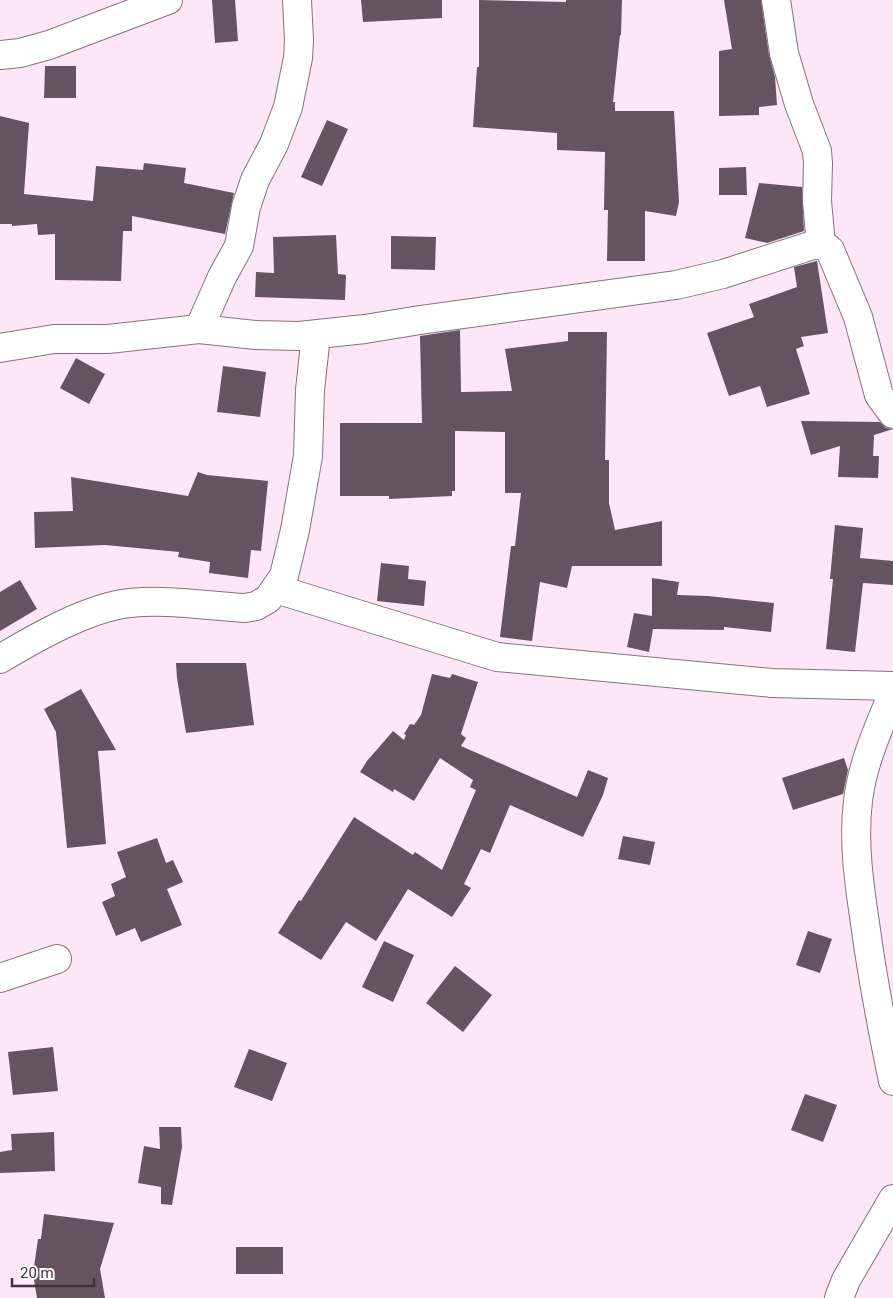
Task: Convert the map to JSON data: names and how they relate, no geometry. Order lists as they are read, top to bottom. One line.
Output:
{"scale_bar":"20 m"}
